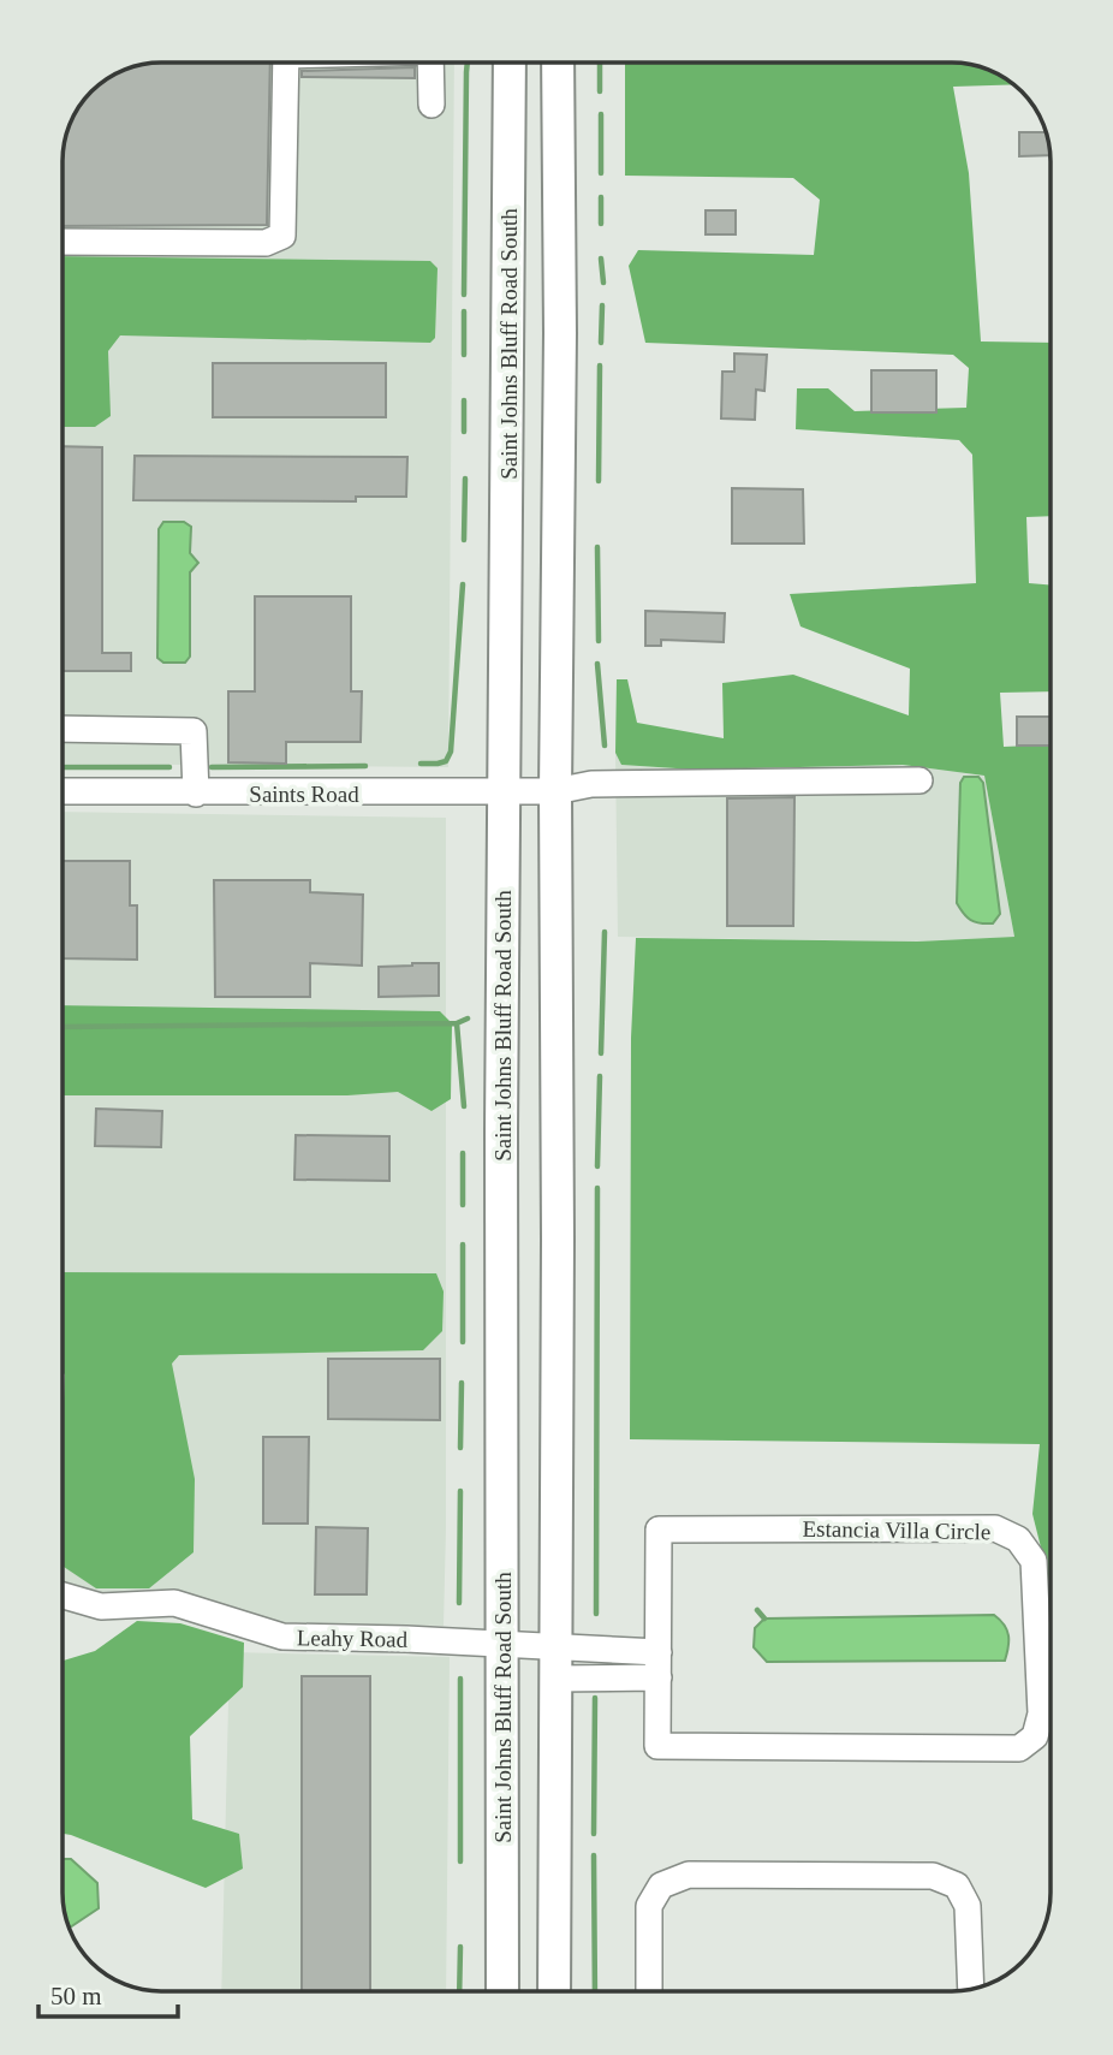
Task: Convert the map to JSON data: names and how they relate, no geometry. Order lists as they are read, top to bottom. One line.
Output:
{"streets":{"main road":["Saint Johns Bluff Road South"],"street":["Saints Road","Estancia Villa Circle","Leahy Road"]},"crossings":[["Saint Johns Bluff Road South","Saints Road"],["Saint Johns Bluff Road South","Leahy Road"],["Estancia Villa Circle","Leahy Road"]],"scale_bar":"50 m"}
